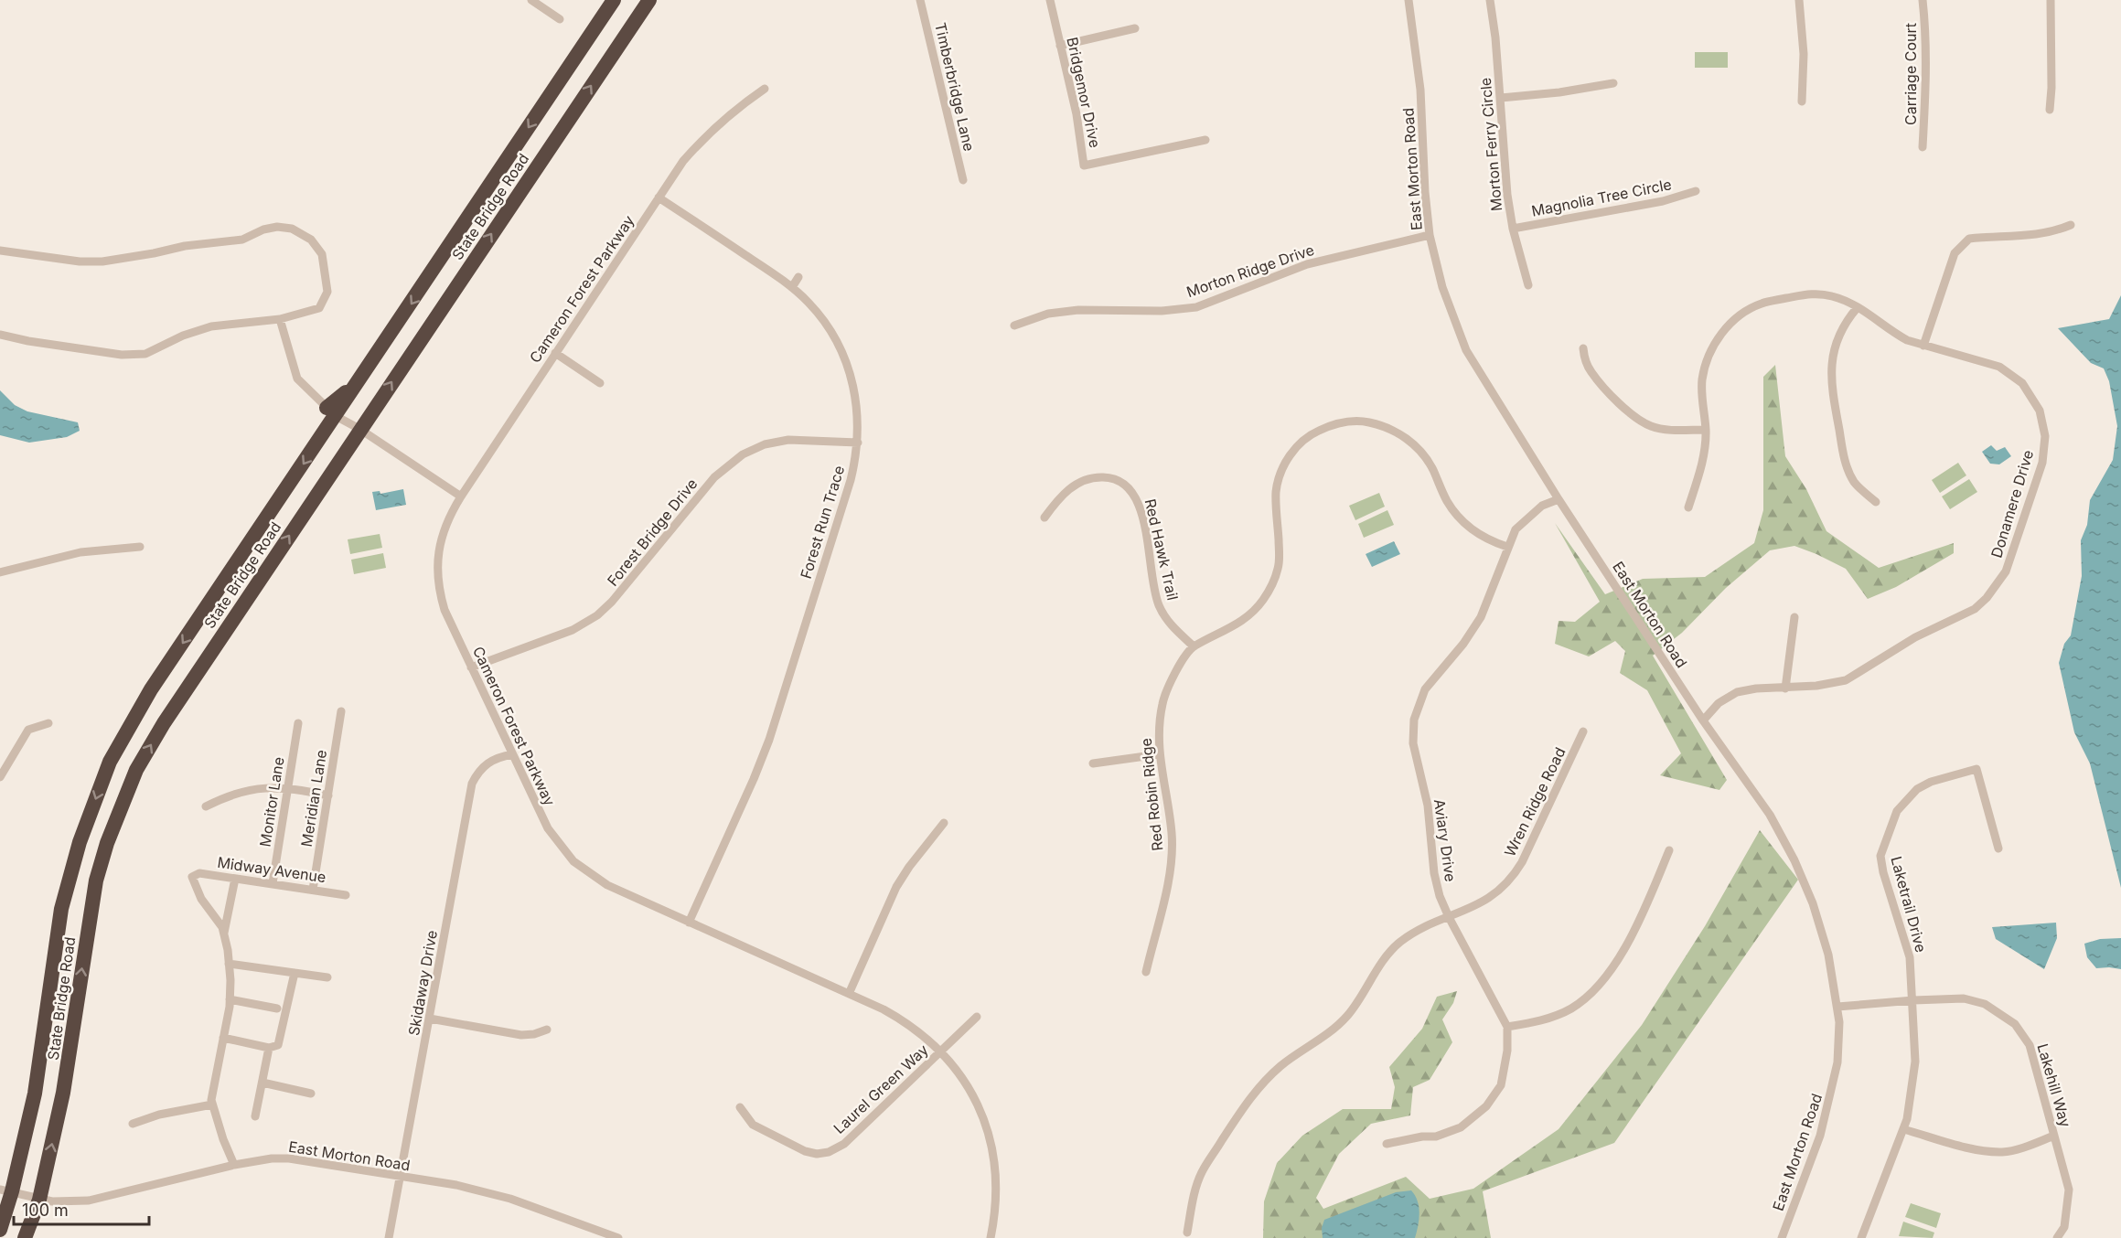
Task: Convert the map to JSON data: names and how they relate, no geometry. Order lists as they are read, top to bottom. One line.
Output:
{"streets":{"highway":["State Bridge Road"],"street":["Carriage Court","Timberbridge Lane","Bridgemor Drive","Morton Ferry Circle","East Morton Road","Magnolia Tree Circle","Morton Ridge Drive","Cameron Forest Parkway","Donamere Drive","Forest Run Trace","Forest Bridge Drive","Red Hawk Trail","Red Robin Ridge","Meridian Lane","Monitor Lane","Wren Ridge Road","Aviary Drive","Midway Avenue","Laketrail Drive","Skidaway Drive","Lakehill Way","Laurel Green Way"]},"crossings":[["Morton Ferry Circle","Magnolia Tree Circle"],["East Morton Road","State Bridge Road"],["East Morton Road","Morton Ridge Drive"],["East Morton Road","Donamere Drive"],["East Morton Road","Aviary Drive"],["East Morton Road","Skidaway Drive"],["East Morton Road","Lakehill Way"],["Cameron Forest Parkway","Forest Run Trace"],["Cameron Forest Parkway","Forest Bridge Drive"],["Cameron Forest Parkway","Skidaway Drive"],["Cameron Forest Parkway","Laurel Green Way"],["Forest Run Trace","Forest Bridge Drive"],["Red Hawk Trail","Red Robin Ridge"],["Meridian Lane","Midway Avenue"],["Monitor Lane","Midway Avenue"],["Wren Ridge Road","Aviary Drive"],["Laketrail Drive","Lakehill Way"]],"scale_bar":"100 m"}
